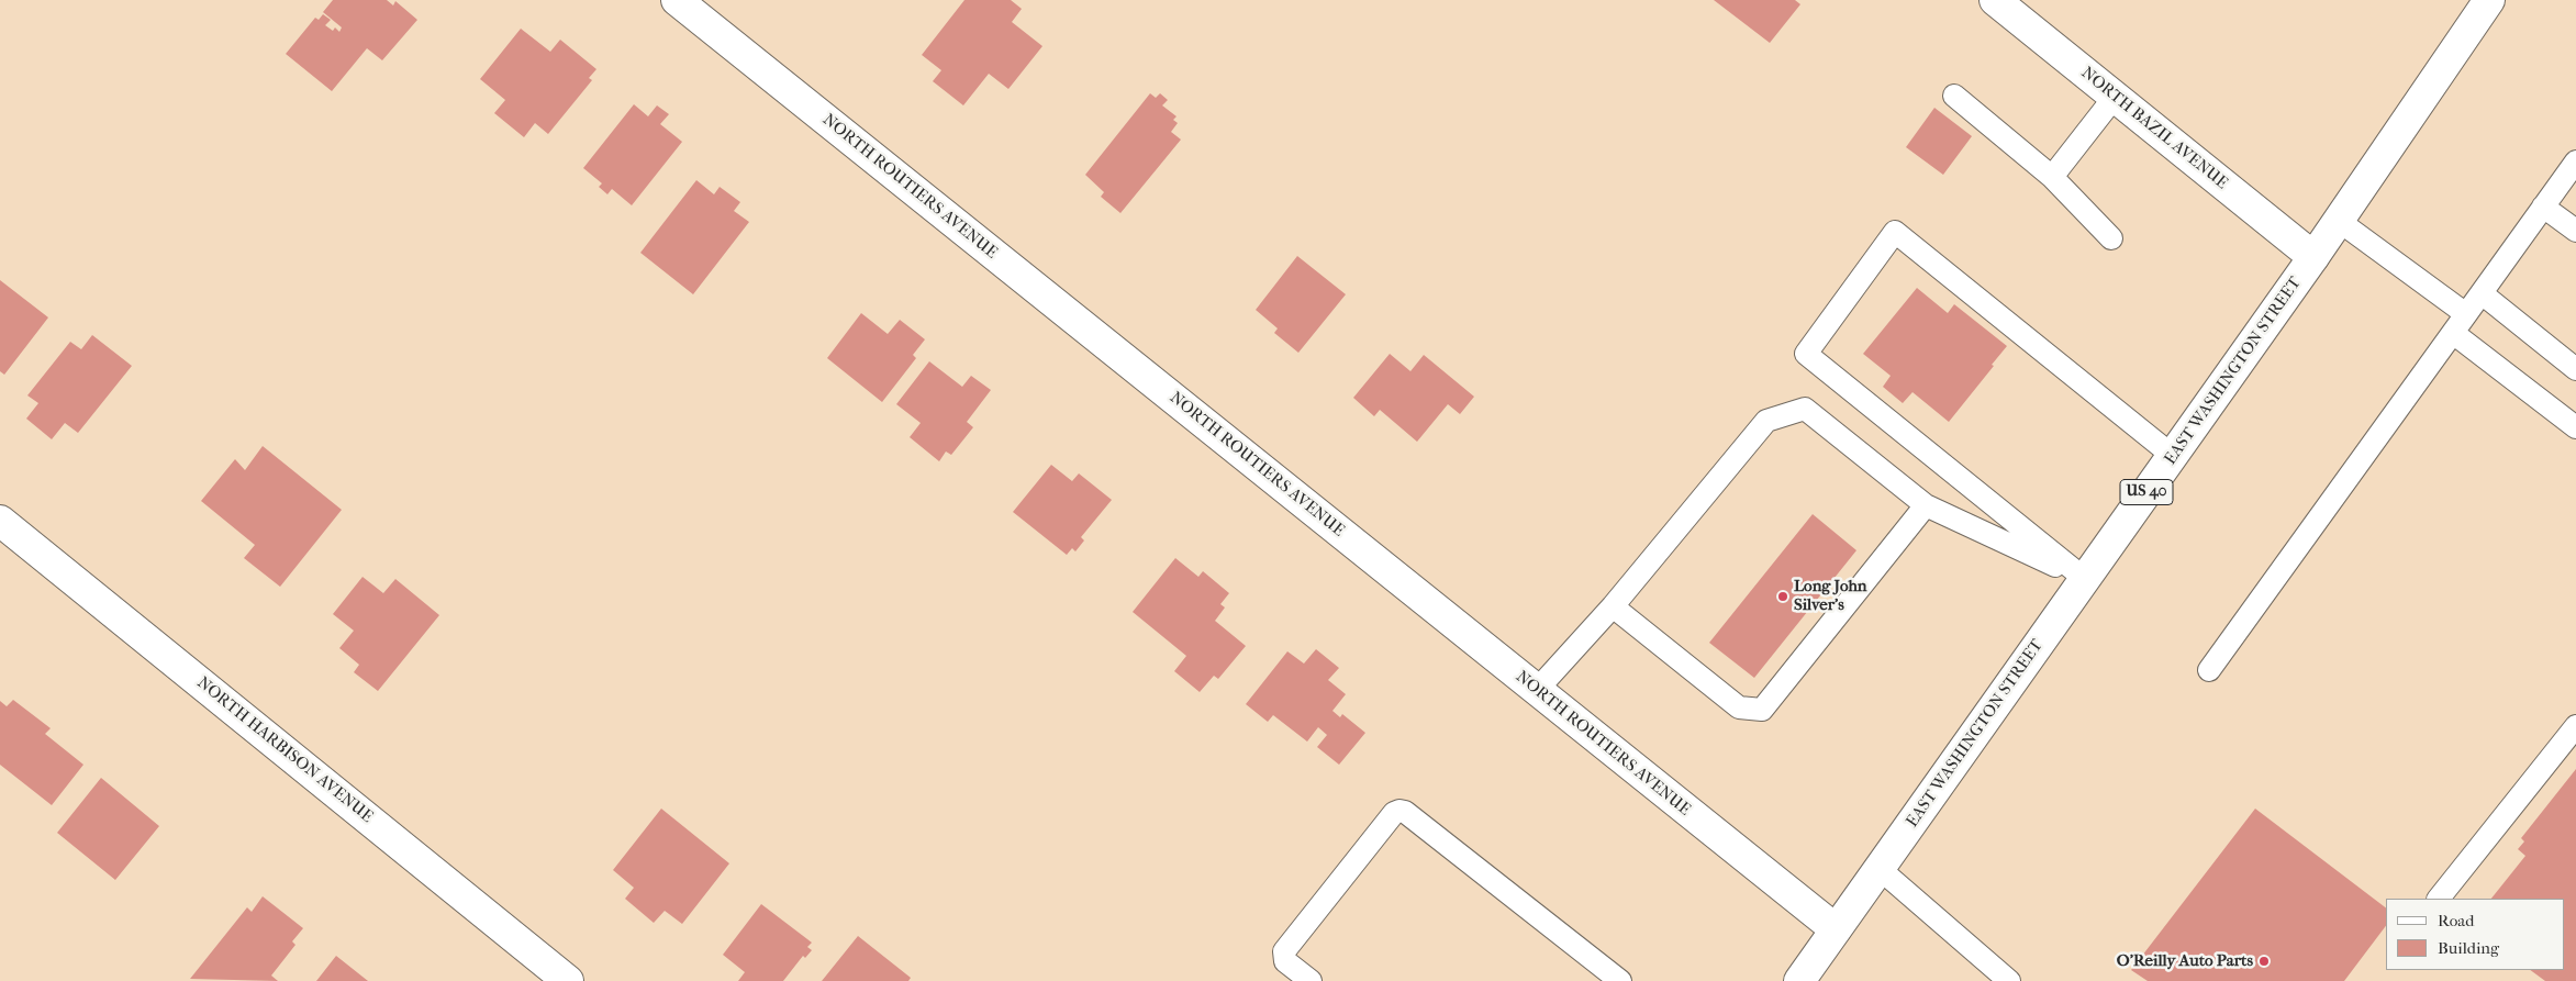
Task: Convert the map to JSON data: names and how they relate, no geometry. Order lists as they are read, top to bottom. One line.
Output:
{"streets":{"street":["NORTH BAZIL AVENUE","NORTH ROUTIERS AVENUE","EAST WASHINGTON STREET","US 40","NORTH HARBISON AVENUE"]},"crossings":[["NORTH BAZIL AVENUE","EAST WASHINGTON STREET"],["NORTH ROUTIERS AVENUE","EAST WASHINGTON STREET"]],"places":["Long John Silver's","O'Reilly Auto Parts"],"legend":["Road","Building"]}
